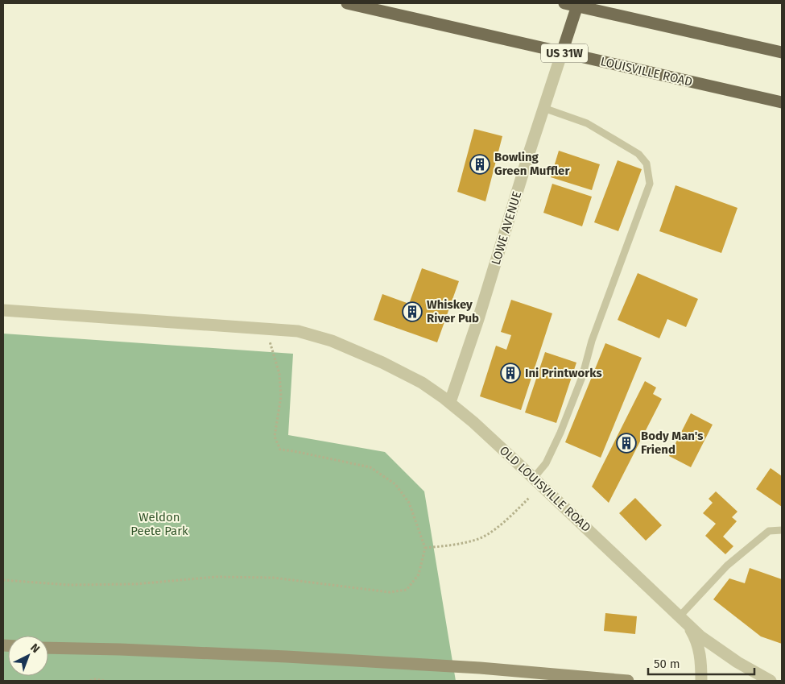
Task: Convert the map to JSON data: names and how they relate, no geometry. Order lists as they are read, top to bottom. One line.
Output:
{"streets":{"main road":["US 31W","LOUISVILLE ROAD"],"street":["LOWE AVENUE","OLD LOUISVILLE ROAD"]},"crossings":[["LOUISVILLE ROAD","LOWE AVENUE"],["LOWE AVENUE","OLD LOUISVILLE ROAD"]],"parks":["Weldon Peete Park"],"places":{"building":["Bowling Green Muffler","Whiskey River Pub","Ini Printworks","Body Man's Friend"]},"scale_bar":"50 m","north":"top right"}
